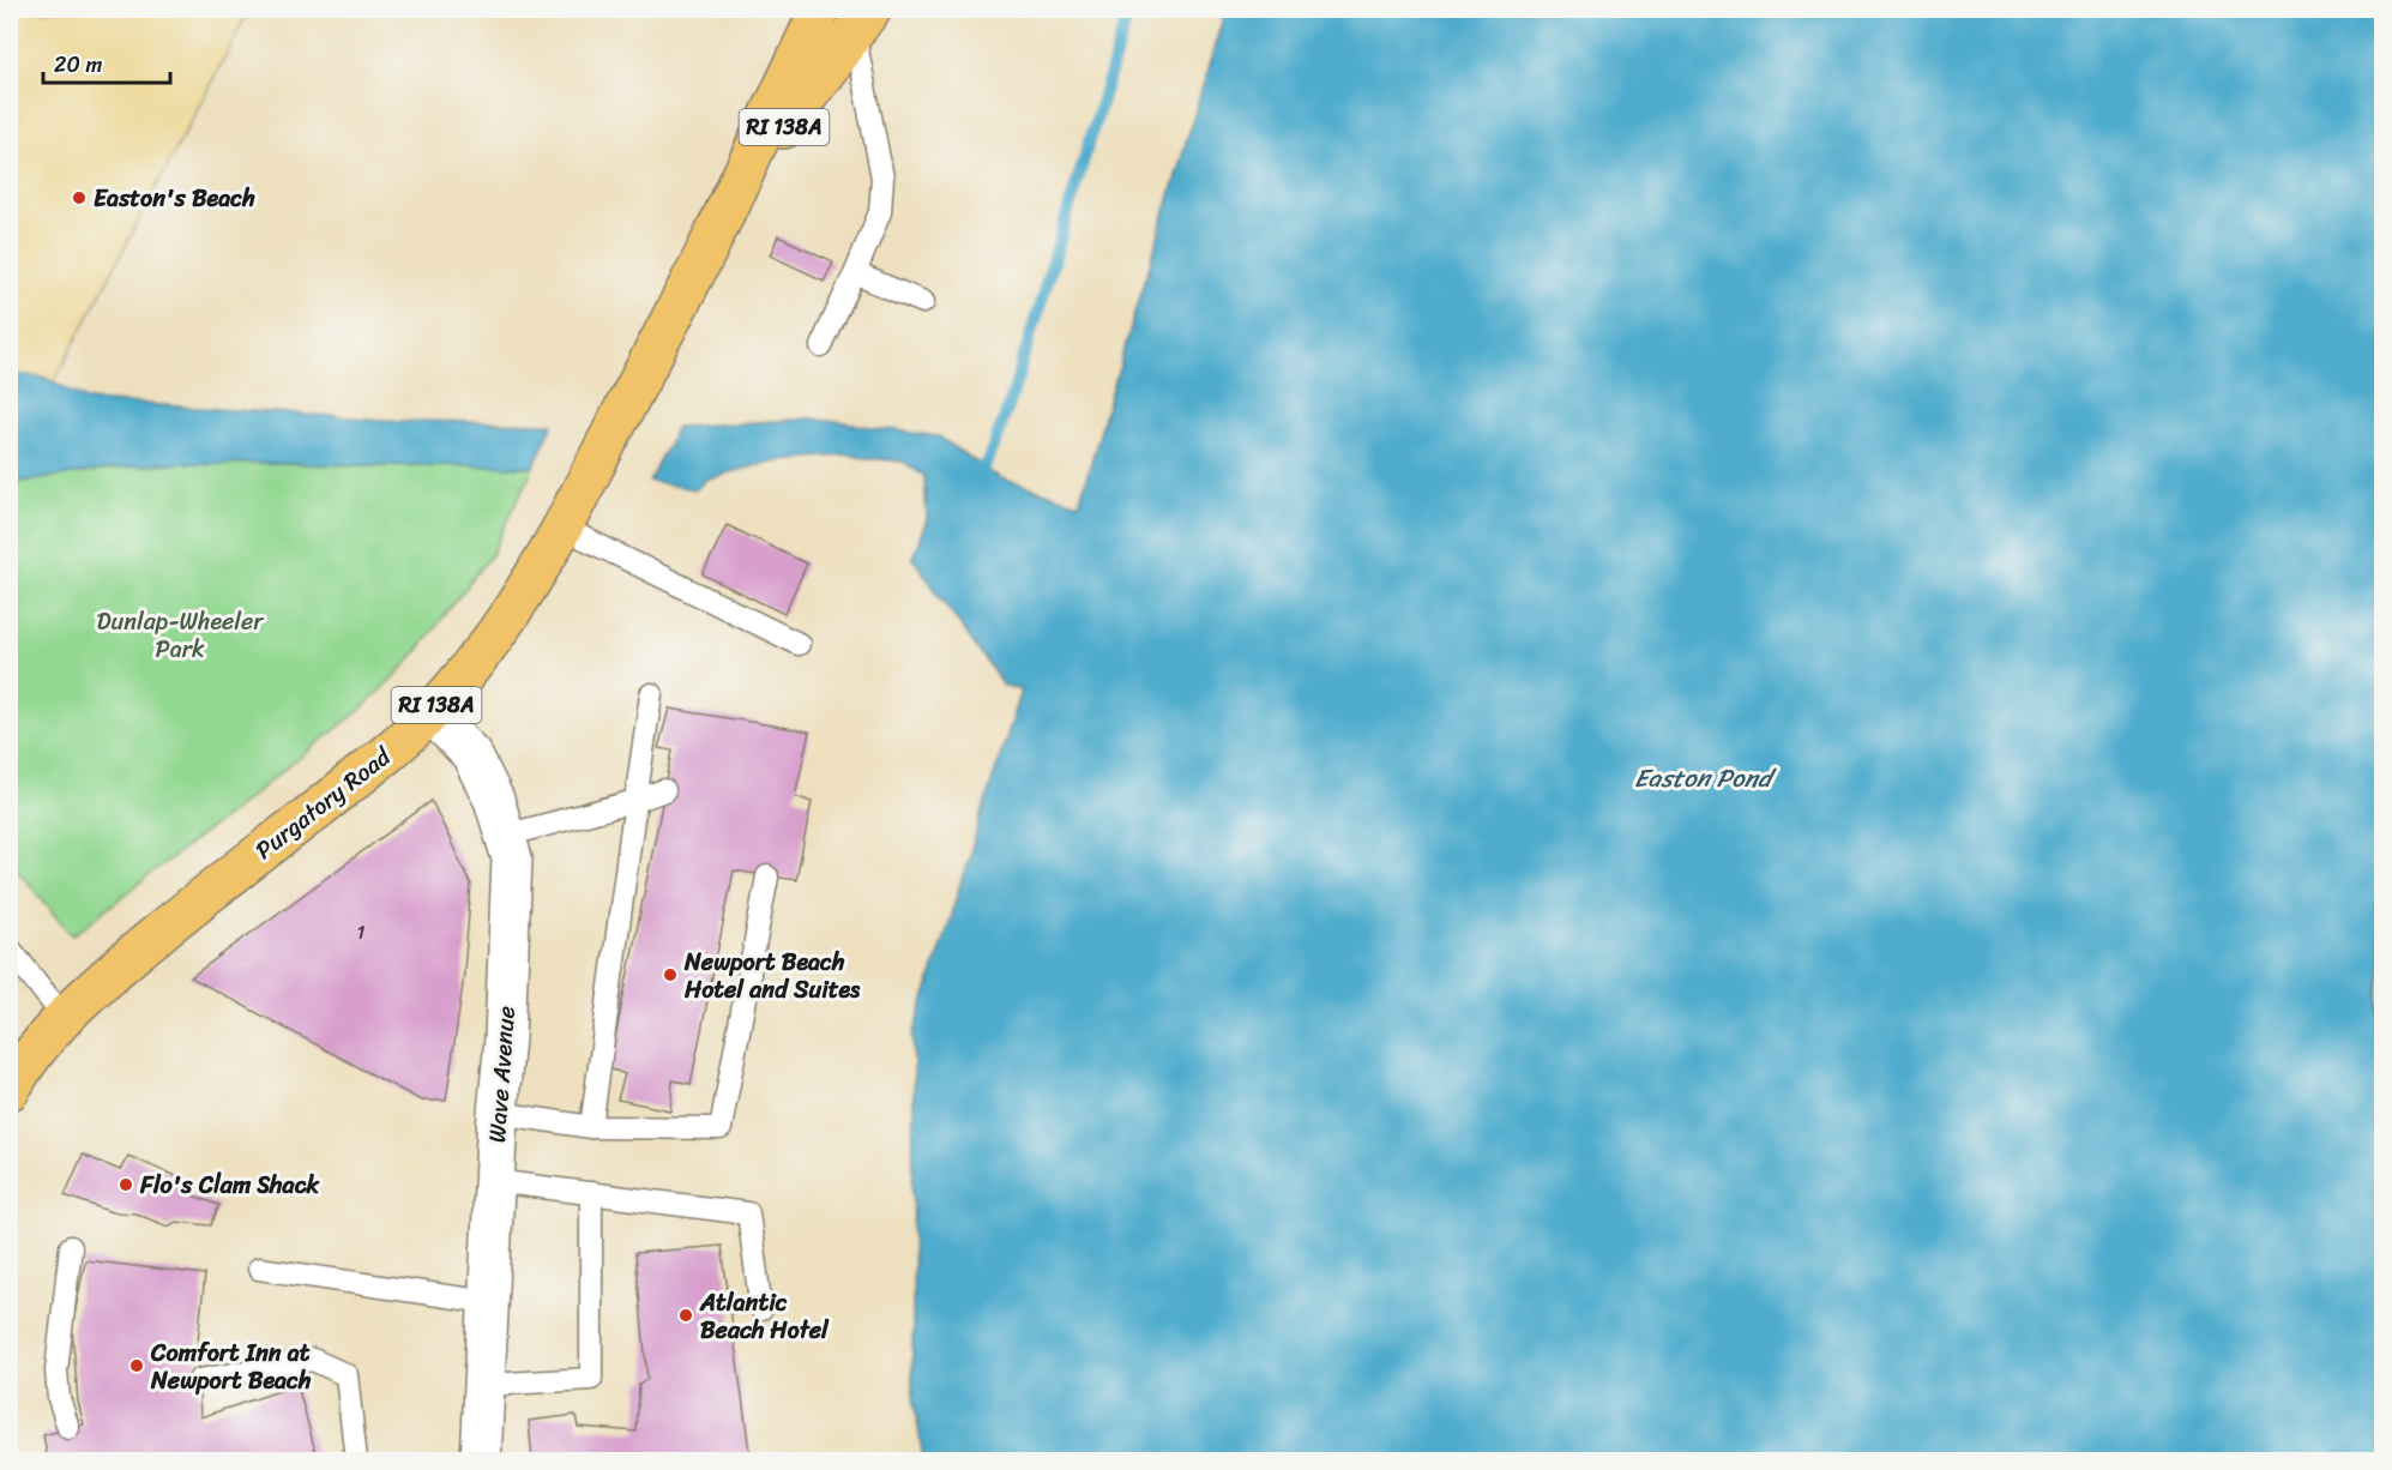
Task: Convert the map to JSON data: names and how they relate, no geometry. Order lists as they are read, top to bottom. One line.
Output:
{"streets":{"main road":["RI 138A","Purgatory Road"],"street":["Wave Avenue"]},"crossings":[["RI 138A","Purgatory Road"],["Purgatory Road","Wave Avenue"]],"water":["Easton Pond"],"parks":["Dunlap-Wheeler Park"],"places":["Easton's Beach","Newport Beach Hotel and Suites","Flo's Clam Shack","Atlantic Beach Hotel","Comfort Inn at Newport Beach"],"house_numbers":["1"],"scale_bar":"20 m"}
